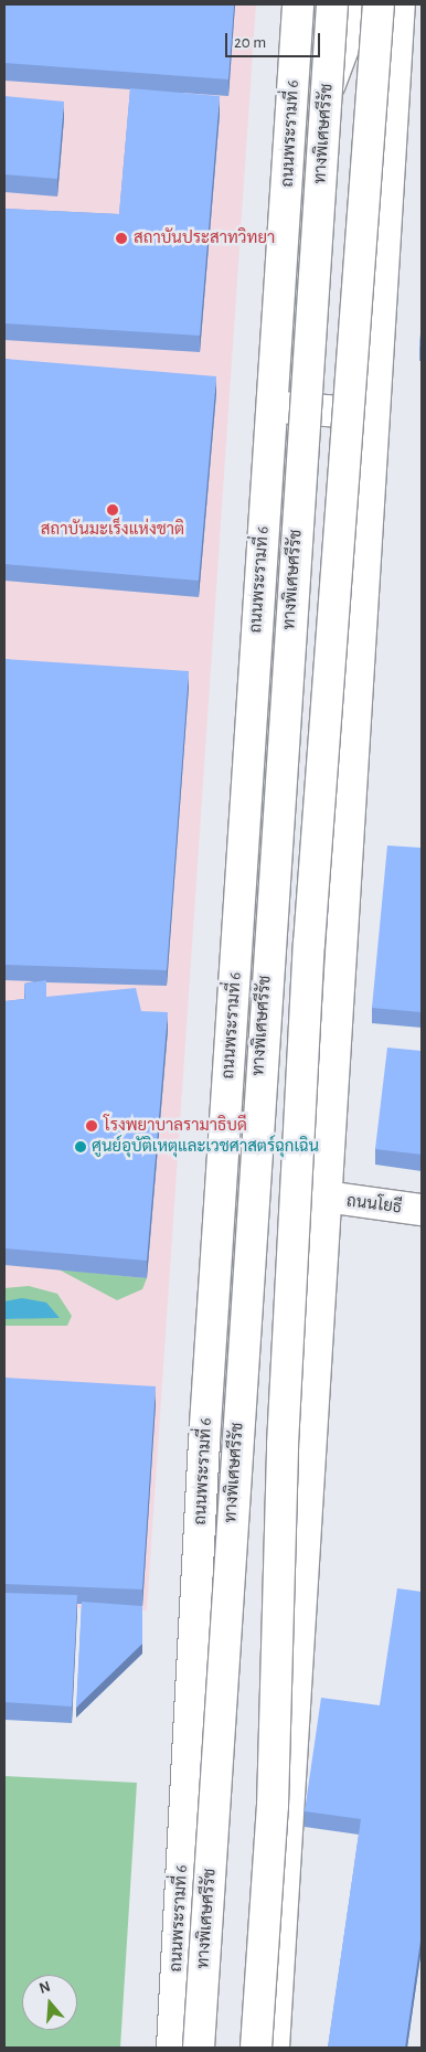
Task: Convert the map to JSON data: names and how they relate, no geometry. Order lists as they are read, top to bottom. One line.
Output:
{"streets":{"main road":["ถนนพระรามที่ 6","ทางพิเศษศรีรัช","ถนนโยธี"]},"places":["สถาบันประสาทวิทยา","สถาบันมะเร็งแห่งชาติ","โรงพยาบาลรามาธิบดี","ศูนย์อุบัติเหตุและเวชศาสตร์ฉุกเฉิน"],"scale_bar":"20 m","north":"top"}
